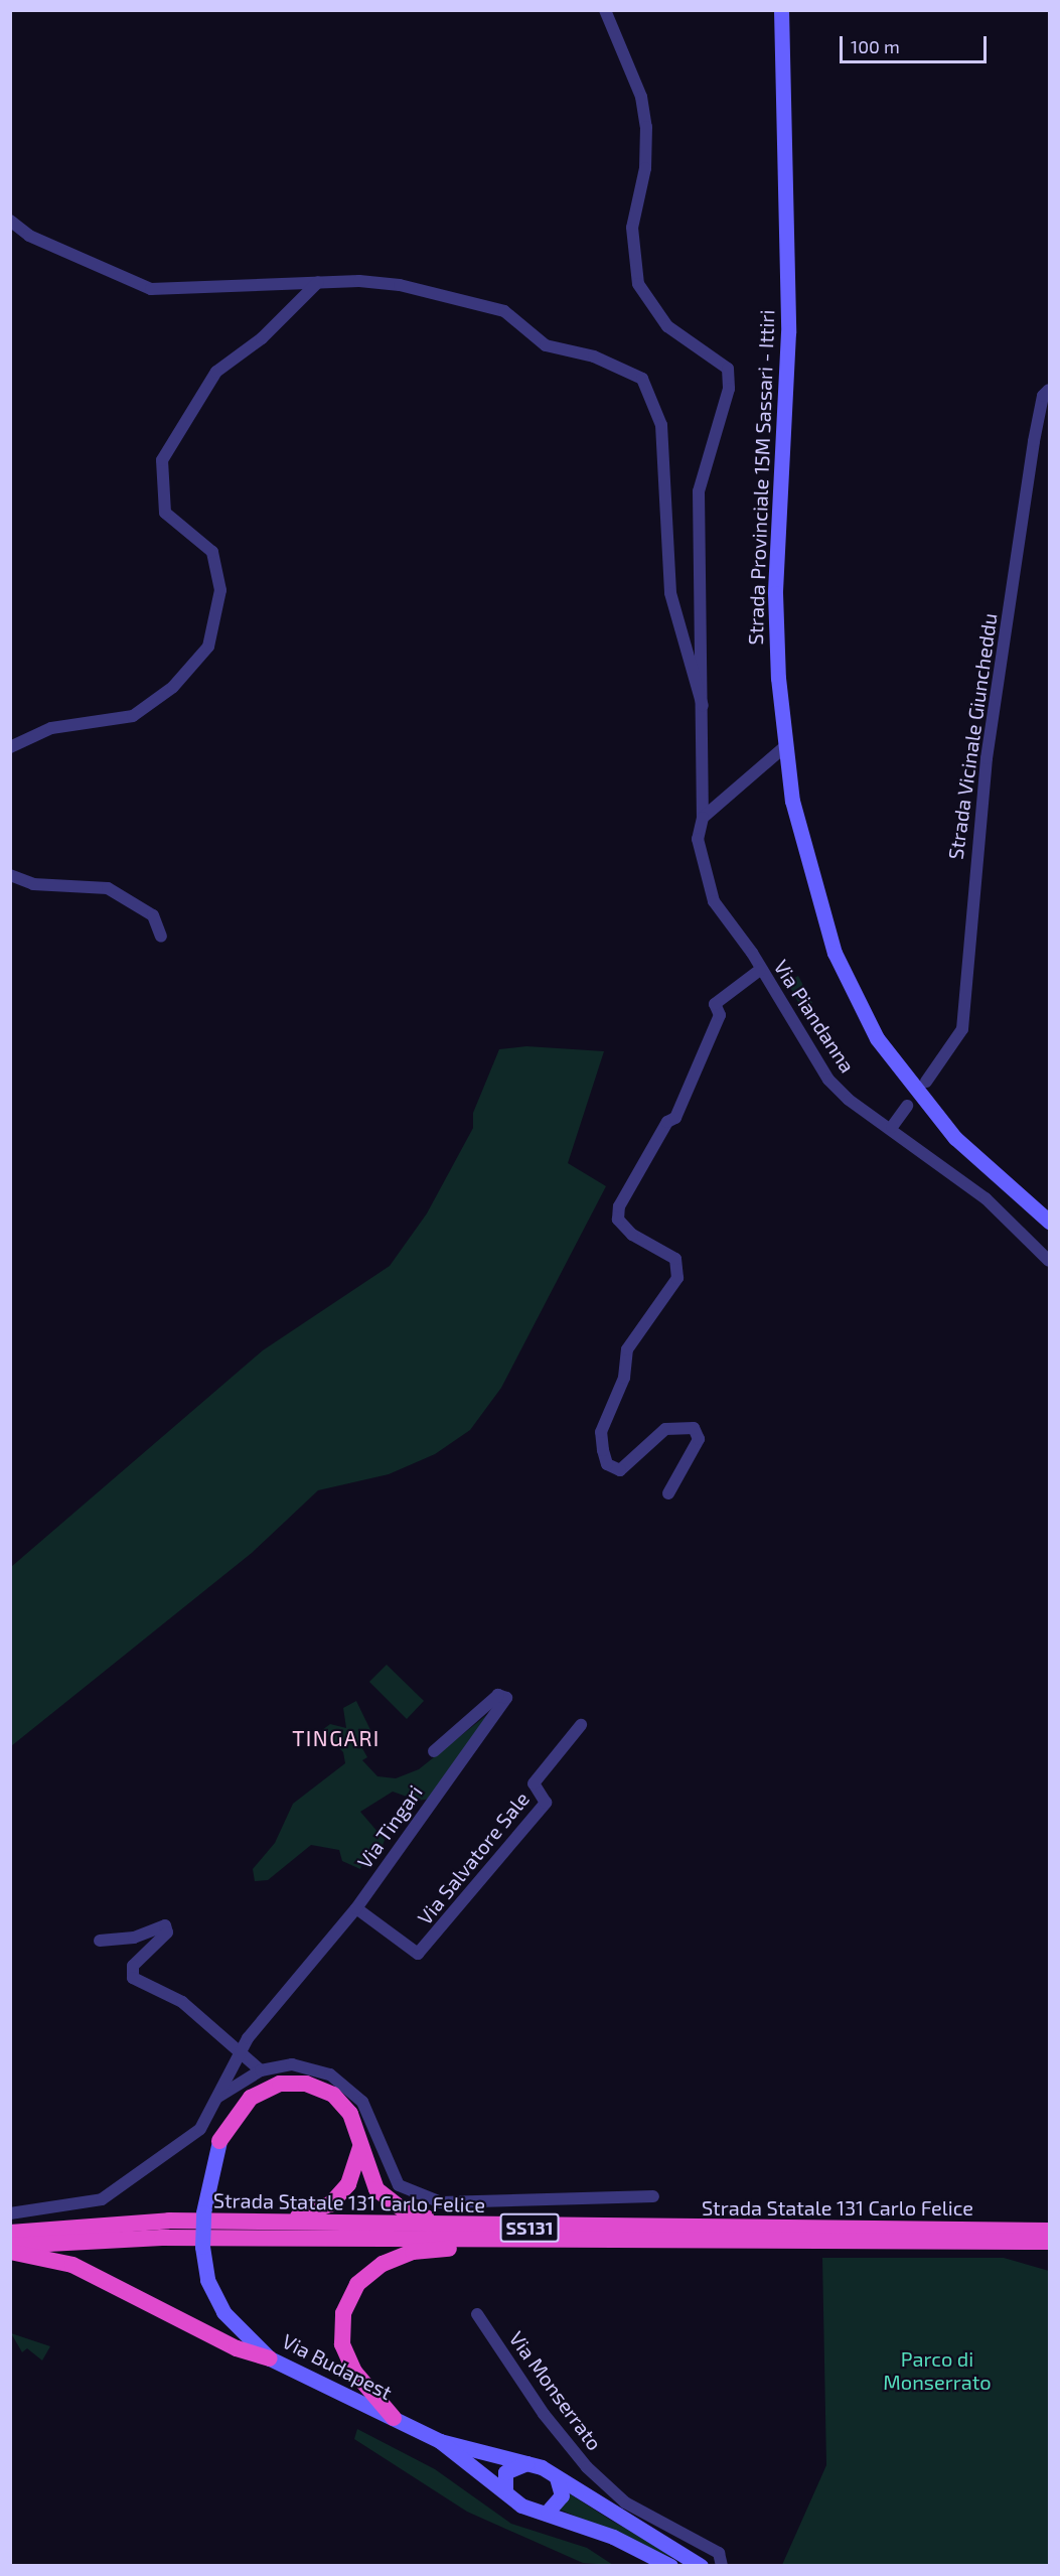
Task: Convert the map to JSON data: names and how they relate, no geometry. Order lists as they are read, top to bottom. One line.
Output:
{"streets":{"highway":["Strada Statale 131 Carlo Felice","SS131"],"main road":["Strada Provinciale 15M Sassari - Ittiri","Via Budapest"],"street":["Strada Vicinale Giuncheddu","Via Piandanna","Via Tingari","Via Salvatore Sale","Via Monserrato"]},"crossings":[["Via Tingari","Via Salvatore Sale"]],"districts":["TINGARI"],"parks":["Parco di Monserrato"],"scale_bar":"100 m"}
